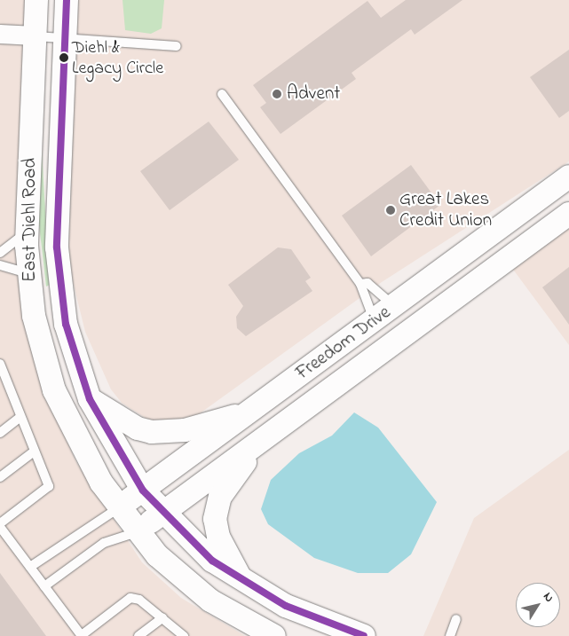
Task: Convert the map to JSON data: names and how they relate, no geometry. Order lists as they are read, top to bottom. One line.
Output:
{"streets":{"street":["East Diehl Road","Freedom Drive"]},"crossings":[["East Diehl Road","Freedom Drive"]],"places":["Diehl & Legacy Circle","Advent","Great Lakes Credit Union"],"north":"top right"}
